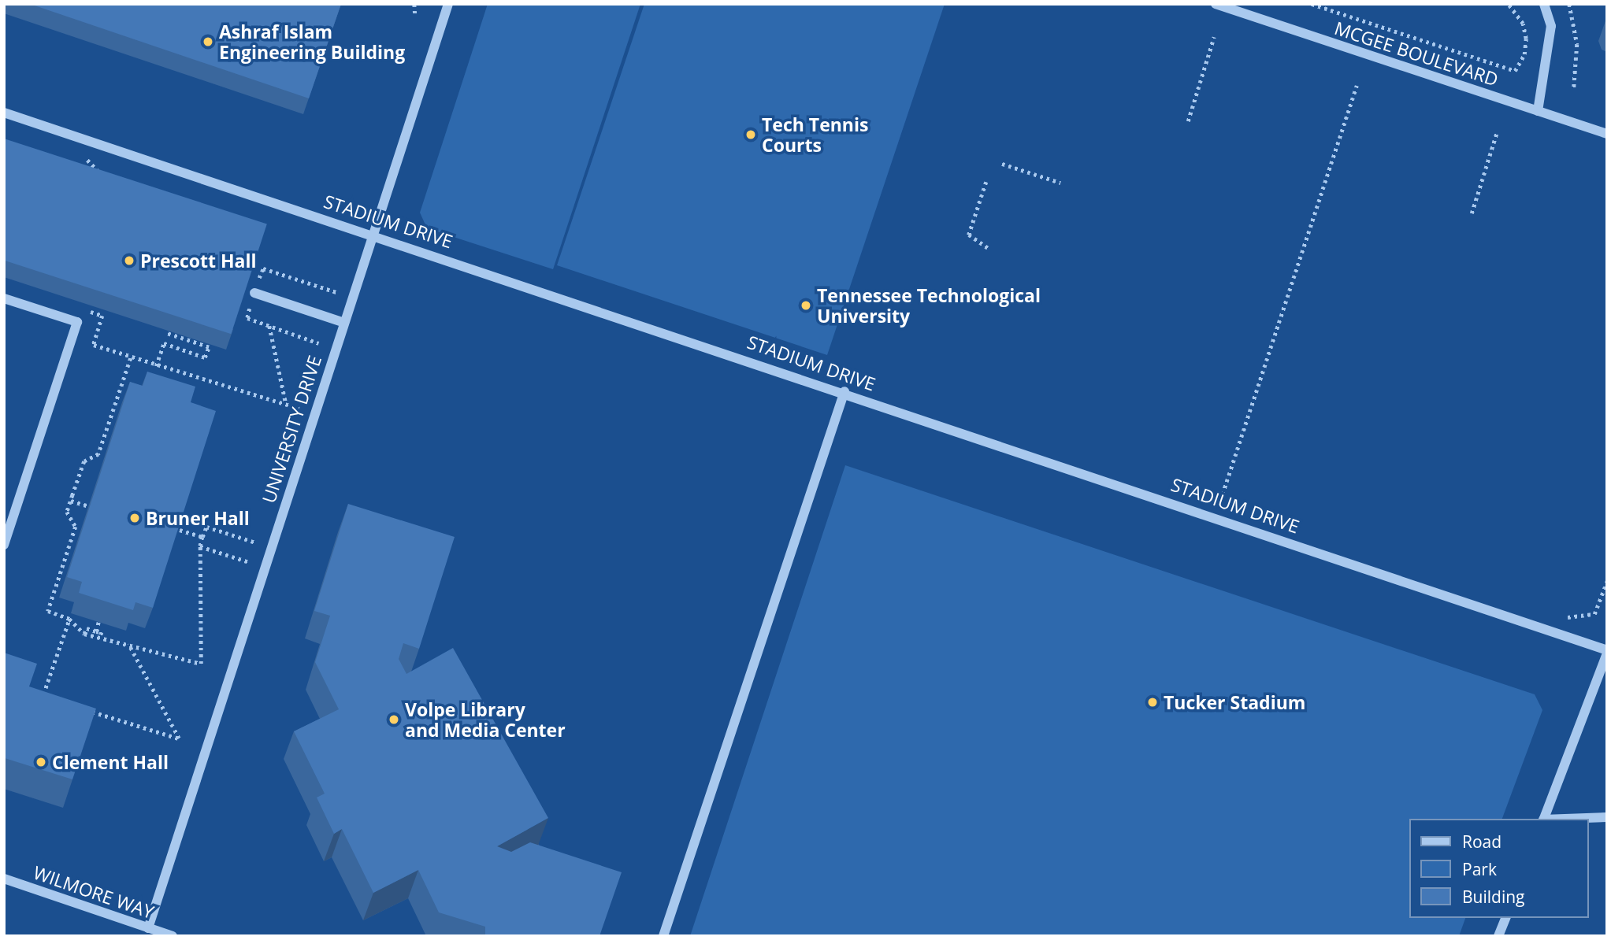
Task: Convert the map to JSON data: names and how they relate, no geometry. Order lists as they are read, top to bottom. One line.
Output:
{"streets":{"street":["MCGEE BOULEVARD","STADIUM DRIVE","UNIVERSITY DRIVE","WILMORE WAY"]},"crossings":[["STADIUM DRIVE","UNIVERSITY DRIVE"],["UNIVERSITY DRIVE","WILMORE WAY"]],"places":["Ashraf Islam Engineering Building","Tech Tennis Courts","Prescott Hall","Tennessee Technological University","Bruner Hall","Tucker Stadium","Volpe Library and Media Center","Clement Hall"],"legend":["Road","Park","Building"]}
